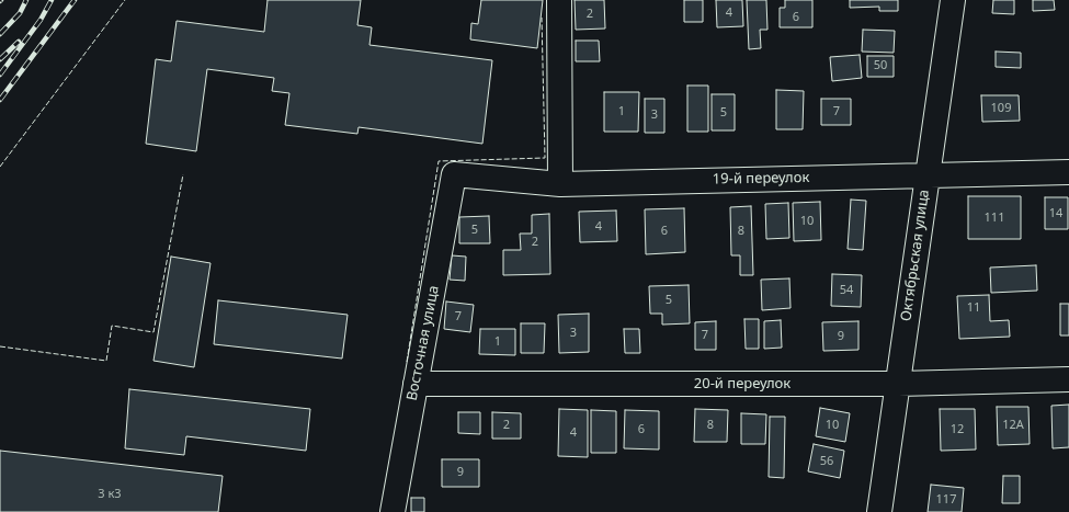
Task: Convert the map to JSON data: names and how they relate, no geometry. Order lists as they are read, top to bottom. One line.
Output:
{"streets":{"street":["19-й переулок","Октябрьская улица","Восточная улица","20-й переулок"]},"crossings":[["19-й переулок","Октябрьская улица"],["19-й переулок","Восточная улица"],["Октябрьская улица","20-й переулок"],["Восточная улица","20-й переулок"]],"house_numbers":["4","2","6","50","109","1","7","5","3","14","111","10","4","5","6","8","2","54","5","11","7","3","7","9","1","2","8","10","12А","6","12","4","56","9","3 к3","117"]}
